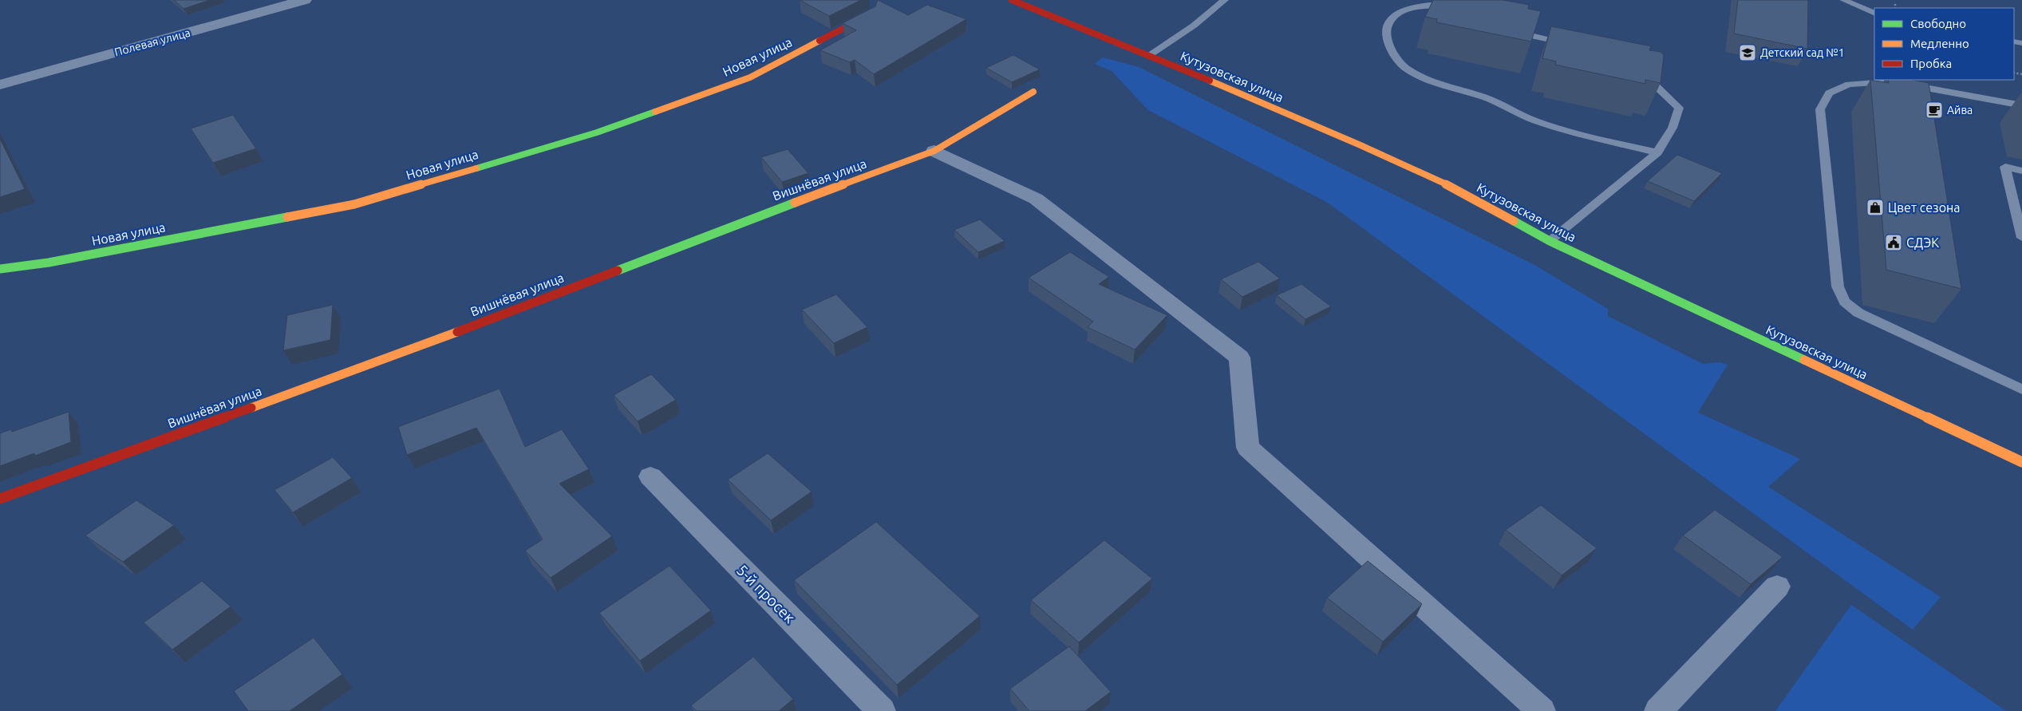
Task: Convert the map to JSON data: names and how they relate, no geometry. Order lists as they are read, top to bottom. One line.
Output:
{"streets":{"street":["Полевая улица","Новая улица","Кутузовская улица","Вишнёвая улица","5-й просек"]},"places":{"school or university":["Детский сад №1"],"cafe":["Айва"],"shop":["Цвет сезона"],"public building":["СДЭК"]},"legend":["Свободно","Медленно","Пробка"]}
